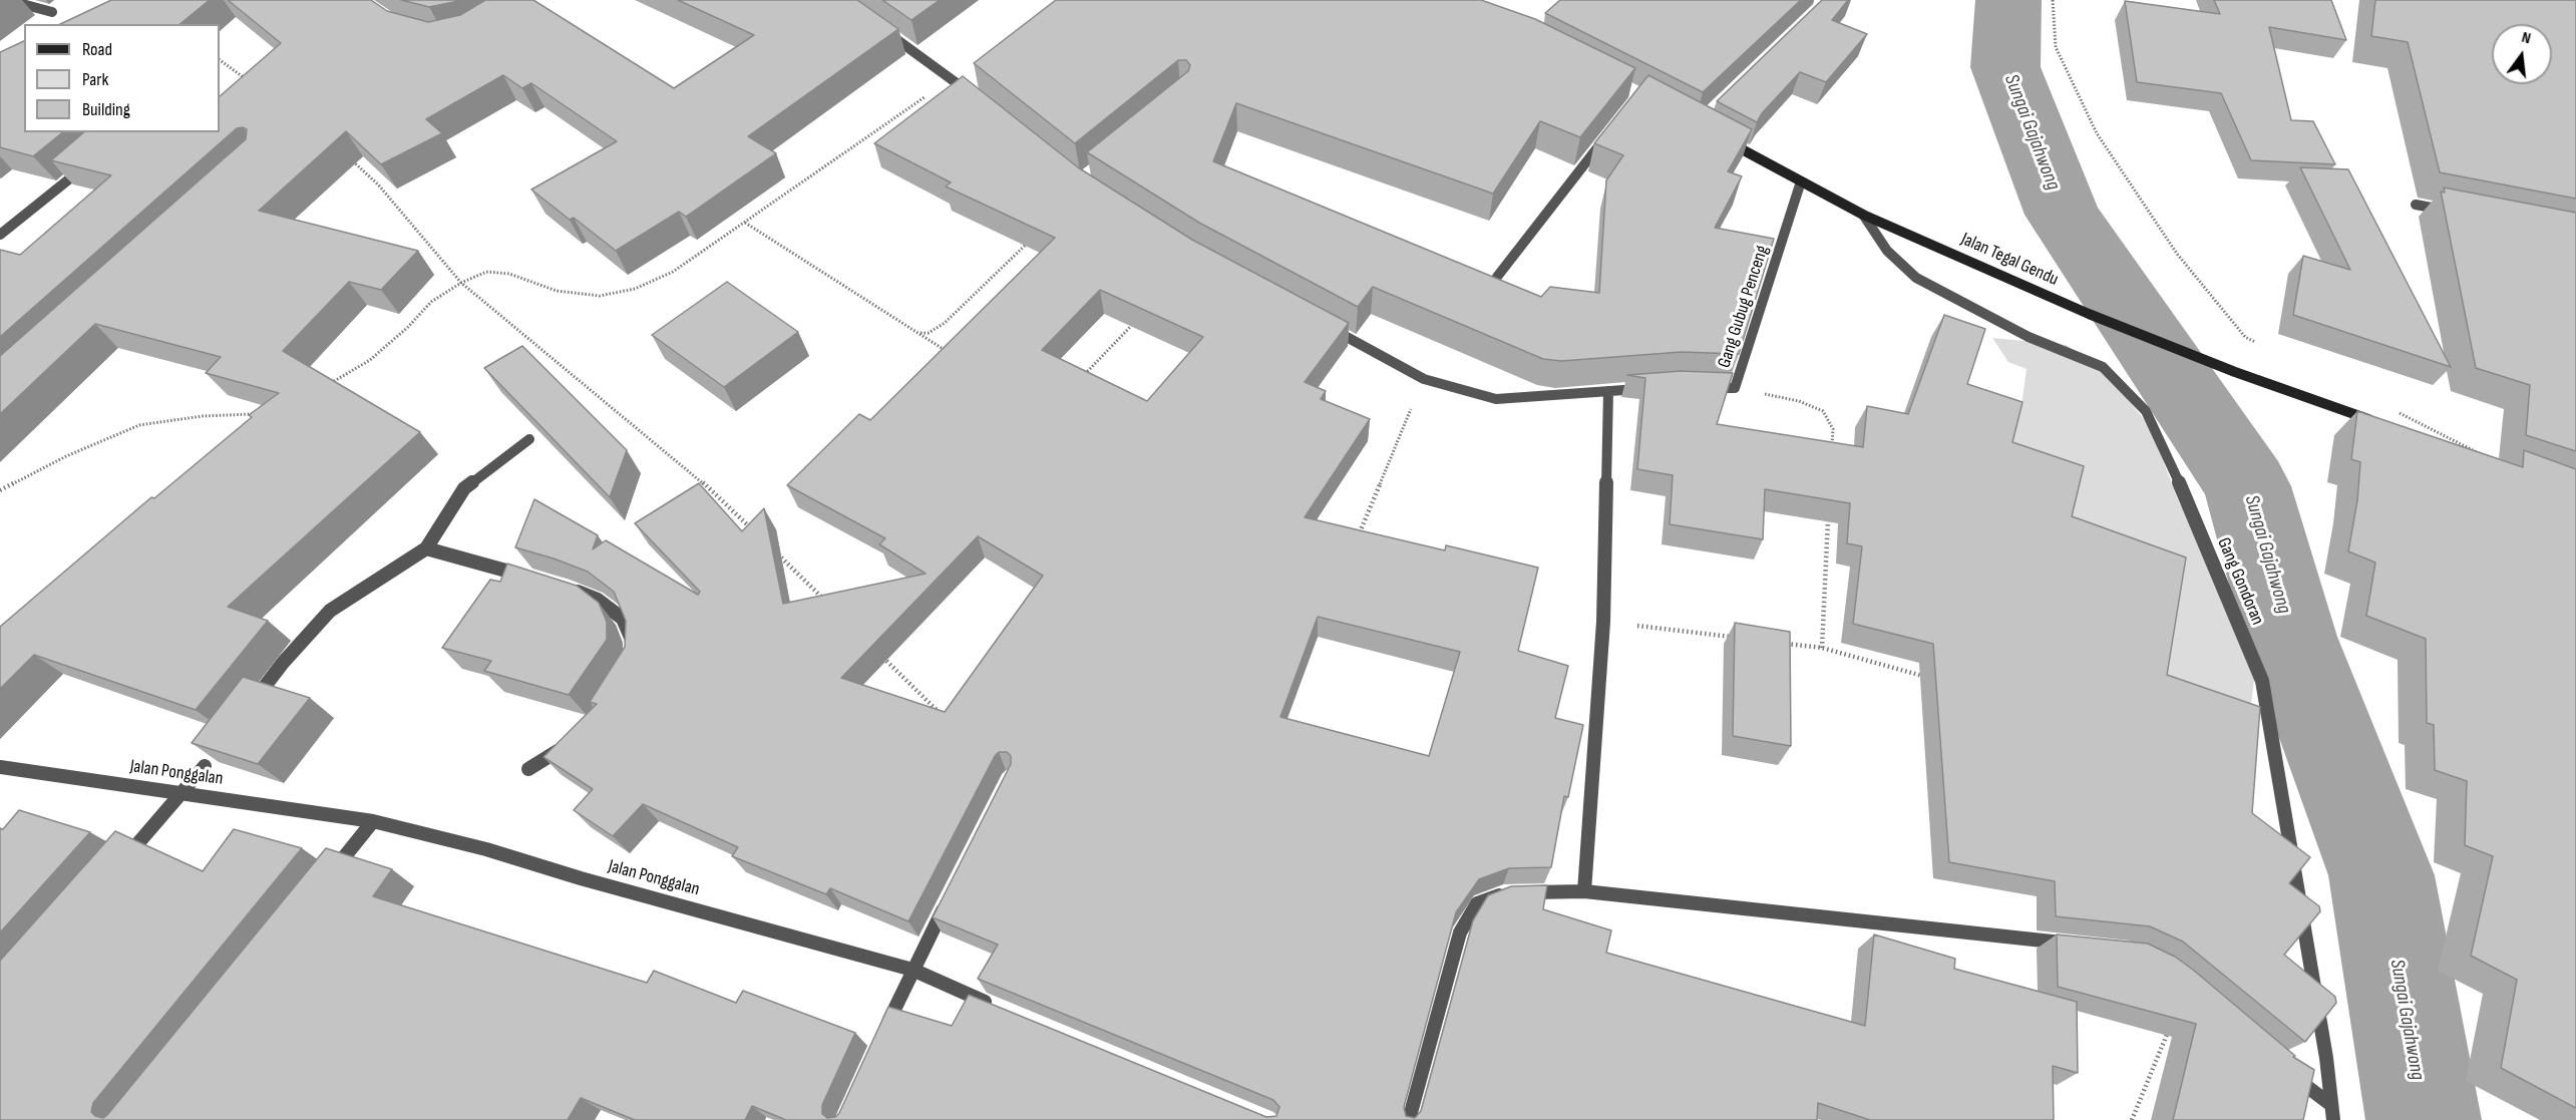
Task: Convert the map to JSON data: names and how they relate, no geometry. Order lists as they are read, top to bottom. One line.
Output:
{"streets":{"street":["Jalan Tegal Gendu","Gang Gubug Penceng","Gang Gondoran","Jalan Ponggalan"]},"crossings":[["Jalan Tegal Gendu","Gang Gubug Penceng"],["Jalan Tegal Gendu","Gang Gondoran"]],"water":["Sungai Gajahwong"],"legend":["Road","Park","Building"],"north":"top"}
